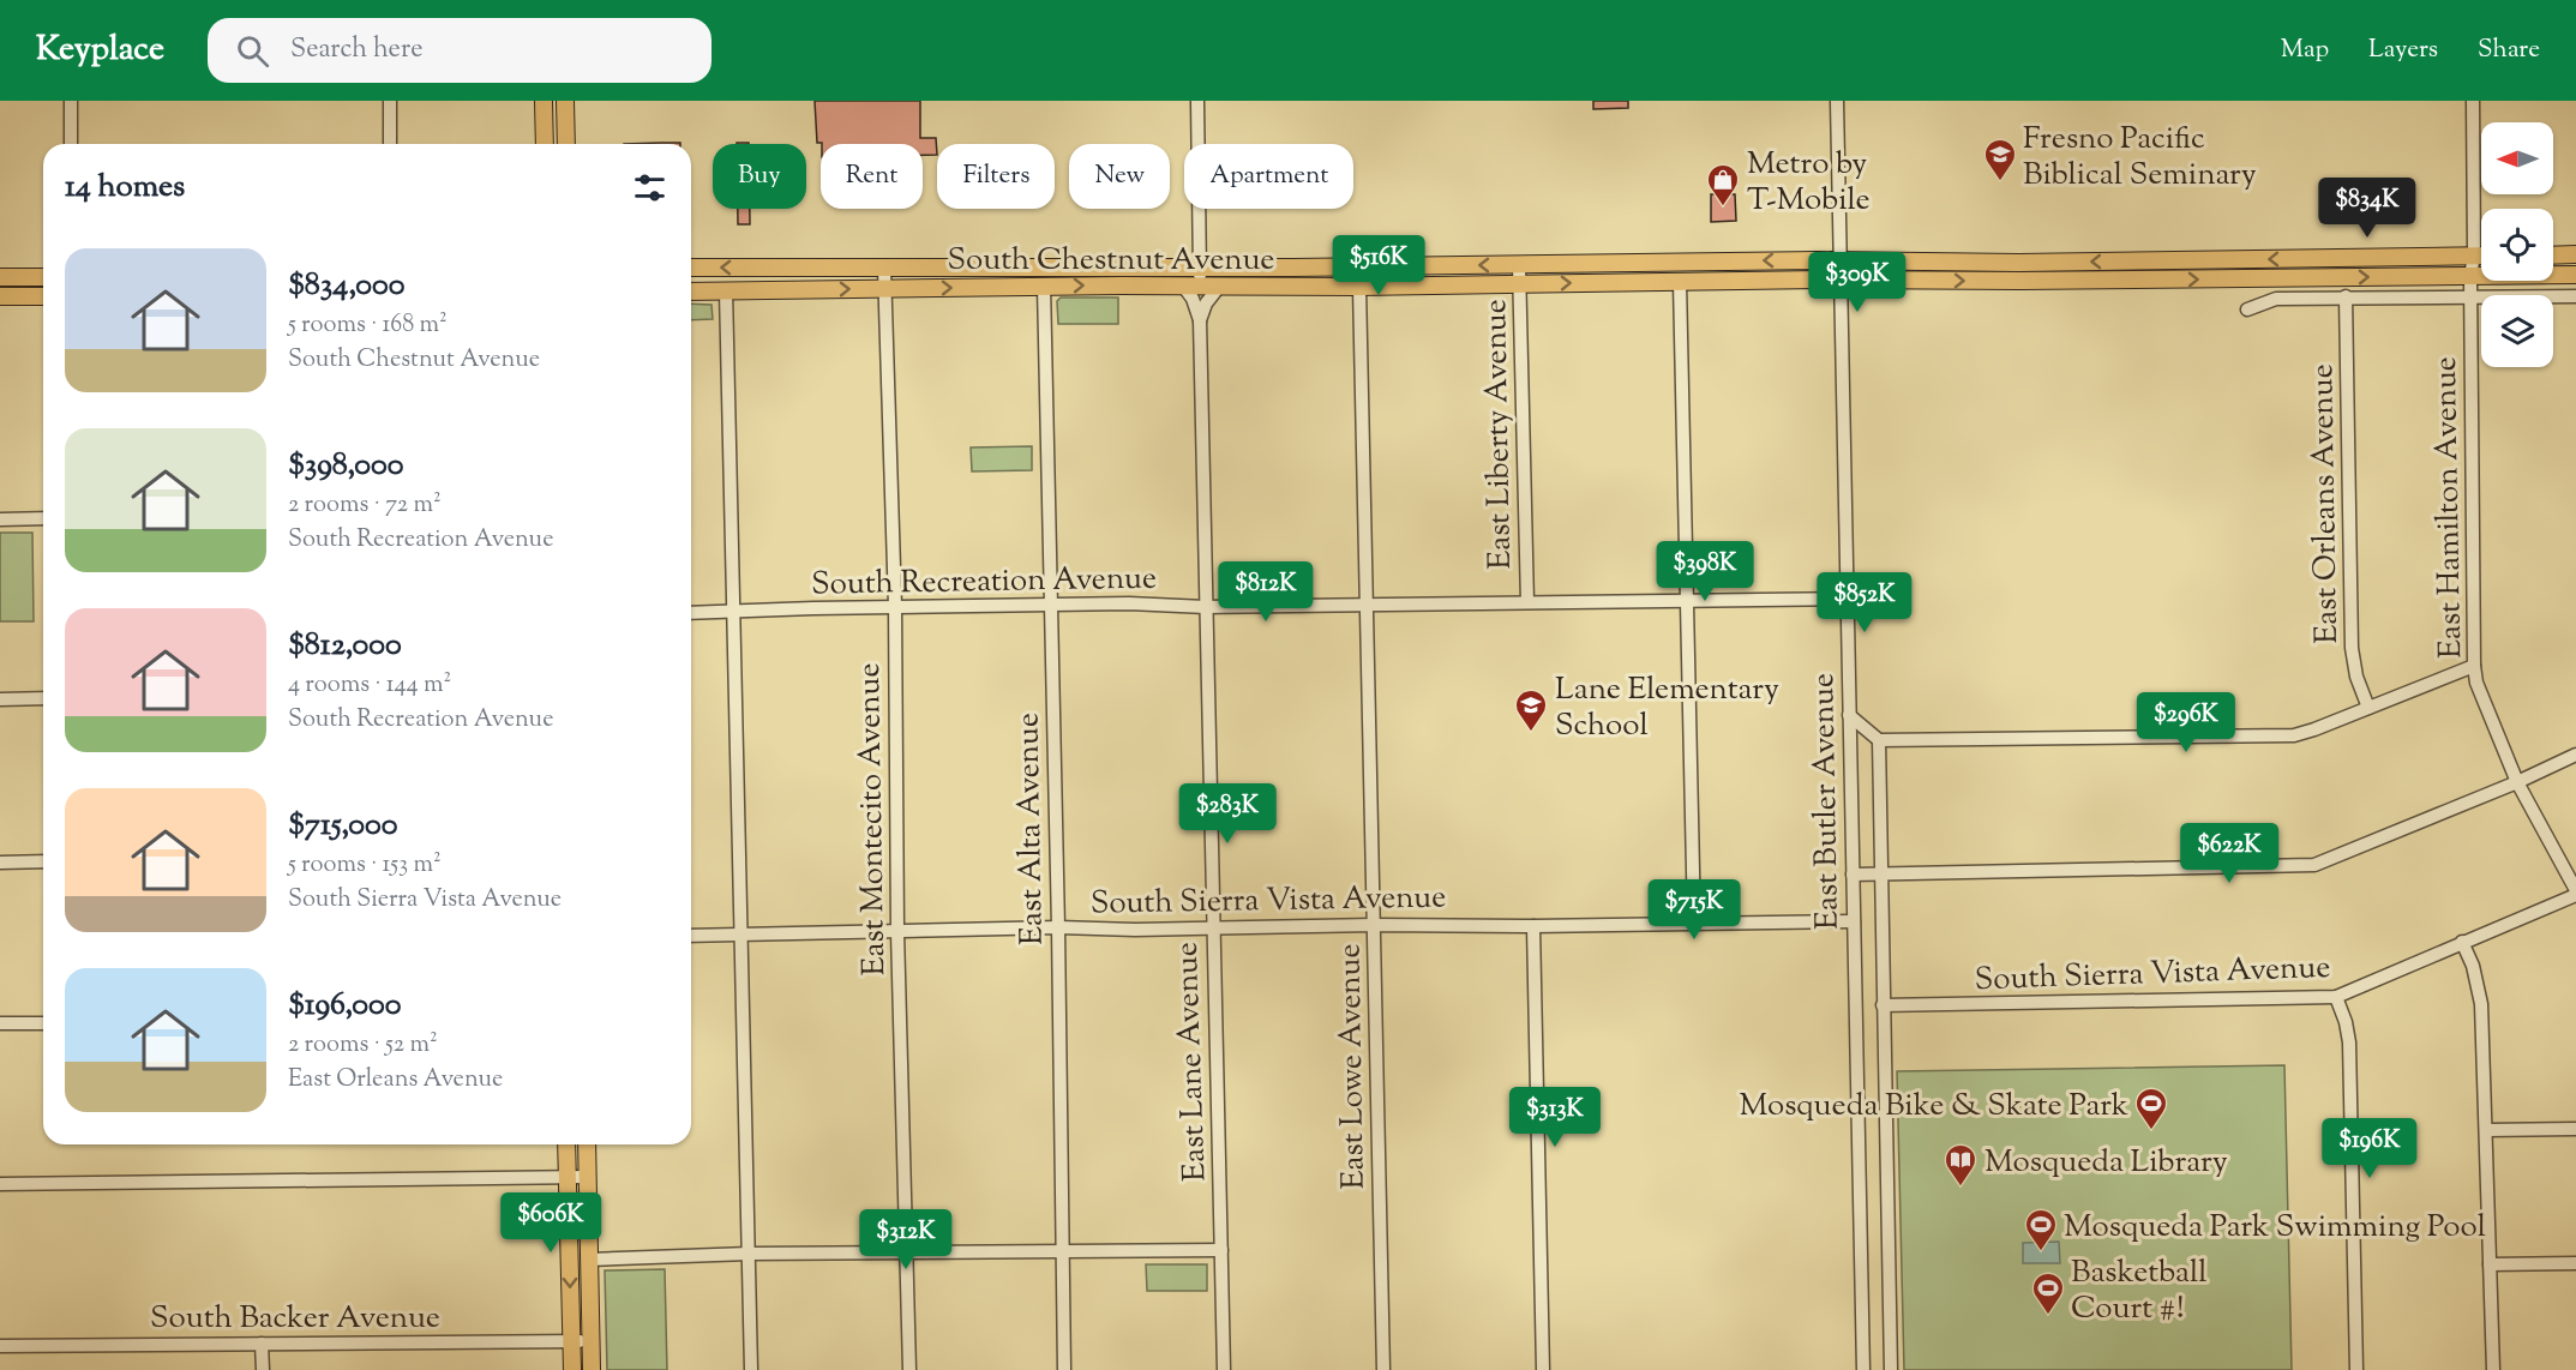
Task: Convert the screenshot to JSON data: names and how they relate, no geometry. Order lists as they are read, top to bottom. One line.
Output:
{"streets":{"main road":["South Chestnut Avenue"],"street":["East Liberty Avenue","East Orleans Avenue","East Hamilton Avenue","South Recreation Avenue","East Butler Avenue","East Montecito Avenue","East Alta Avenue","South Sierra Vista Avenue","East Lane Avenue","East Lowe Avenue","South Backer Avenue"]},"crossings":[["South Chestnut Avenue","East Liberty Avenue"],["South Chestnut Avenue","East Hamilton Avenue"],["South Chestnut Avenue","East Butler Avenue"],["South Chestnut Avenue","East Montecito Avenue"],["South Chestnut Avenue","East Alta Avenue"],["South Chestnut Avenue","East Lane Avenue"],["South Chestnut Avenue","East Lowe Avenue"],["East Liberty Avenue","South Recreation Avenue"],["East Hamilton Avenue","South Sierra Vista Avenue"],["South Recreation Avenue","East Butler Avenue"],["South Recreation Avenue","East Montecito Avenue"],["South Recreation Avenue","East Alta Avenue"],["South Recreation Avenue","East Lane Avenue"],["South Recreation Avenue","East Lowe Avenue"],["East Butler Avenue","South Sierra Vista Avenue"],["East Montecito Avenue","South Sierra Vista Avenue"],["East Alta Avenue","South Sierra Vista Avenue"],["South Sierra Vista Avenue","East Lane Avenue"],["South Sierra Vista Avenue","East Lowe Avenue"]],"places":{"school or university":["Fresno Pacific Biblical Seminary","Lane Elementary School"],"shop":["Metro by T-Mobile"],"sports":["Mosqueda Bike & Skate Park","Mosqueda Park Swimming Pool","Basketball Court #!"],"library":["Mosqueda Library"]},"north":"left","page":{"header":"Keyplace","search":"Search here","nav":["Map","Layers","Share"],"chip":["Buy","Rent","Filters","New","Apartment"],"heading":"14 homes","price":["$834K","$516K","$309K","$398K","$812K","$852K","$296K","$283K","$622K","$715K","$313K","$196K","$606K","$312K"],"list":[{"name":"$834,000","note":"5 rooms · 168 m² · South Chestnut Avenue"},{"name":"$398,000","note":"2 rooms · 72 m² · South Recreation Avenue"},{"name":"$812,000","note":"4 rooms · 144 m² · South Recreation Avenue"},{"name":"$715,000","note":"5 rooms · 153 m² · South Sierra Vista Avenue"},{"name":"$196,000","note":"2 rooms · 52 m² · East Orleans Avenue"}]}}
